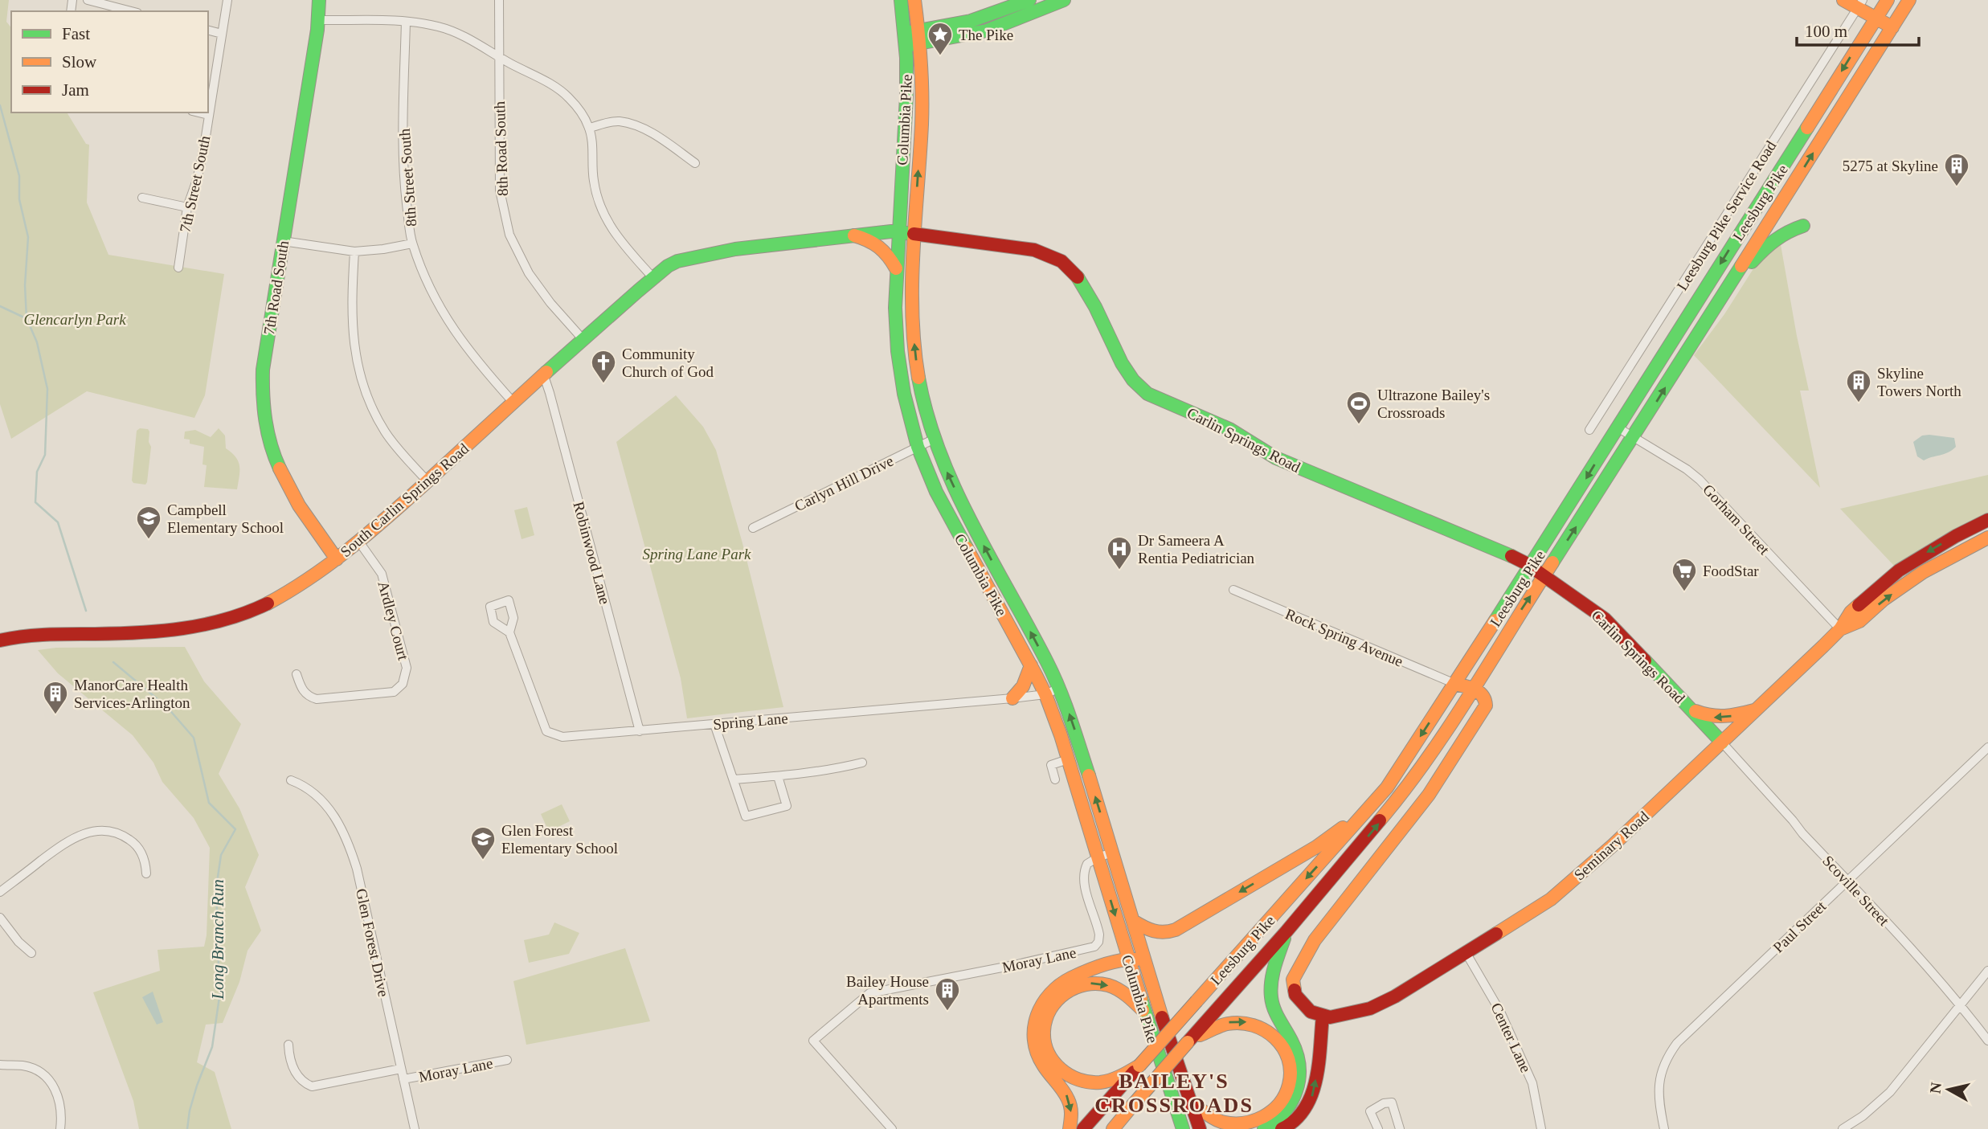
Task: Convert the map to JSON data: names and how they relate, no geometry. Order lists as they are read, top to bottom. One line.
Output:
{"streets":{"main road":["Columbia Pike","Leesburg Pike","7th Road South","Carlin Springs Road","South Carlin Springs Road","Seminary Road"],"street":["8th Road South","8th Street South","7th Street South","Leesburg Pike Service Road","Carlyn Hill Drive","Gorham Street","Robinwood Lane","Ardley Court","Rock Spring Avenue","Spring Lane","Scoville Street","Paul Street","Glen Forest Drive","Moray Lane","Center Lane"]},"crossings":[["Columbia Pike","Carlin Springs Road"],["Columbia Pike","Carlyn Hill Drive"],["Columbia Pike","Spring Lane"],["Columbia Pike","Moray Lane"],["8th Road South","South Carlin Springs Road"],["8th Street South","South Carlin Springs Road"],["Leesburg Pike","Carlin Springs Road"],["Leesburg Pike","Gorham Street"],["Leesburg Pike","Rock Spring Avenue"],["7th Road South","South Carlin Springs Road"],["Carlin Springs Road","South Carlin Springs Road"],["Carlin Springs Road","Seminary Road"],["Carlin Springs Road","Scoville Street"],["South Carlin Springs Road","Robinwood Lane"],["South Carlin Springs Road","Ardley Court"],["Gorham Street","Seminary Road"],["Robinwood Lane","Spring Lane"],["Seminary Road","Scoville Street"],["Seminary Road","Center Lane"],["Scoville Street","Paul Street"],["Glen Forest Drive","Moray Lane"]],"districts":["BAILEY'S CROSSROADS"],"water":["Long Branch Run"],"parks":["Glencarlyn Park","Spring Lane Park"],"places":{"place":["The Pike"],"building":["5275 at Skyline","Skyline Towers North","ManorCare Health Services-Arlington","Bailey House Apartments"],"church":["Community Church of God"],"sports":["Ultrazone Bailey's Crossroads"],"school or university":["Campbell Elementary School","Glen Forest Elementary School"],"hospital":["Dr Sameera A Rentia Pediatrician"],"supermarket":["FoodStar"]},"legend":["Fast","Slow","Jam"],"scale_bar":"100 m","north":"left"}
